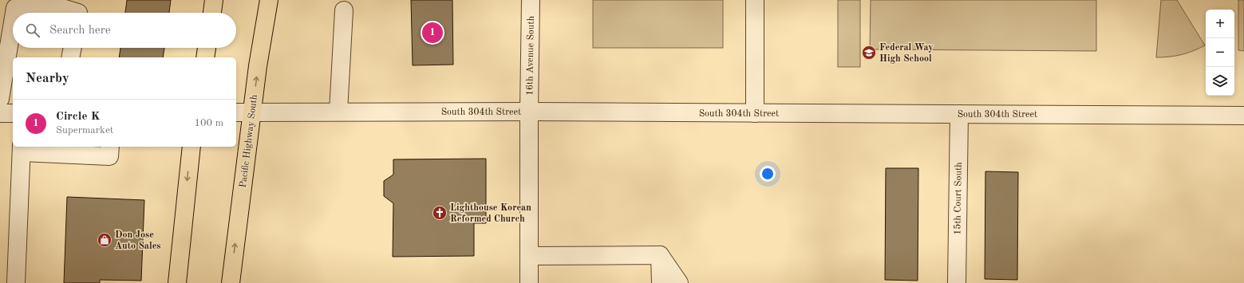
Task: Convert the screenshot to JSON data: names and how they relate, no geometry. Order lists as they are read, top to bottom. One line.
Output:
{"streets":{"main road":["Pacific Highway South"],"street":["16th Avenue South","South 304th Street","15th Court South"]},"crossings":[["16th Avenue South","South 304th Street"],["South 304th Street","Pacific Highway South"],["South 304th Street","15th Court South"]],"places":{"school or university":["Federal Way High School"],"church":["Lighthouse Korean Reformed Church"],"shop":["Don Jose Auto Sales"]},"page":{"map_buttons":["+","−"],"search":"Search here","pins":"1","heading":"Nearby","list":[{"mark":"1","name":"Circle K","note":"Supermarket","value":"100 m"}]}}
